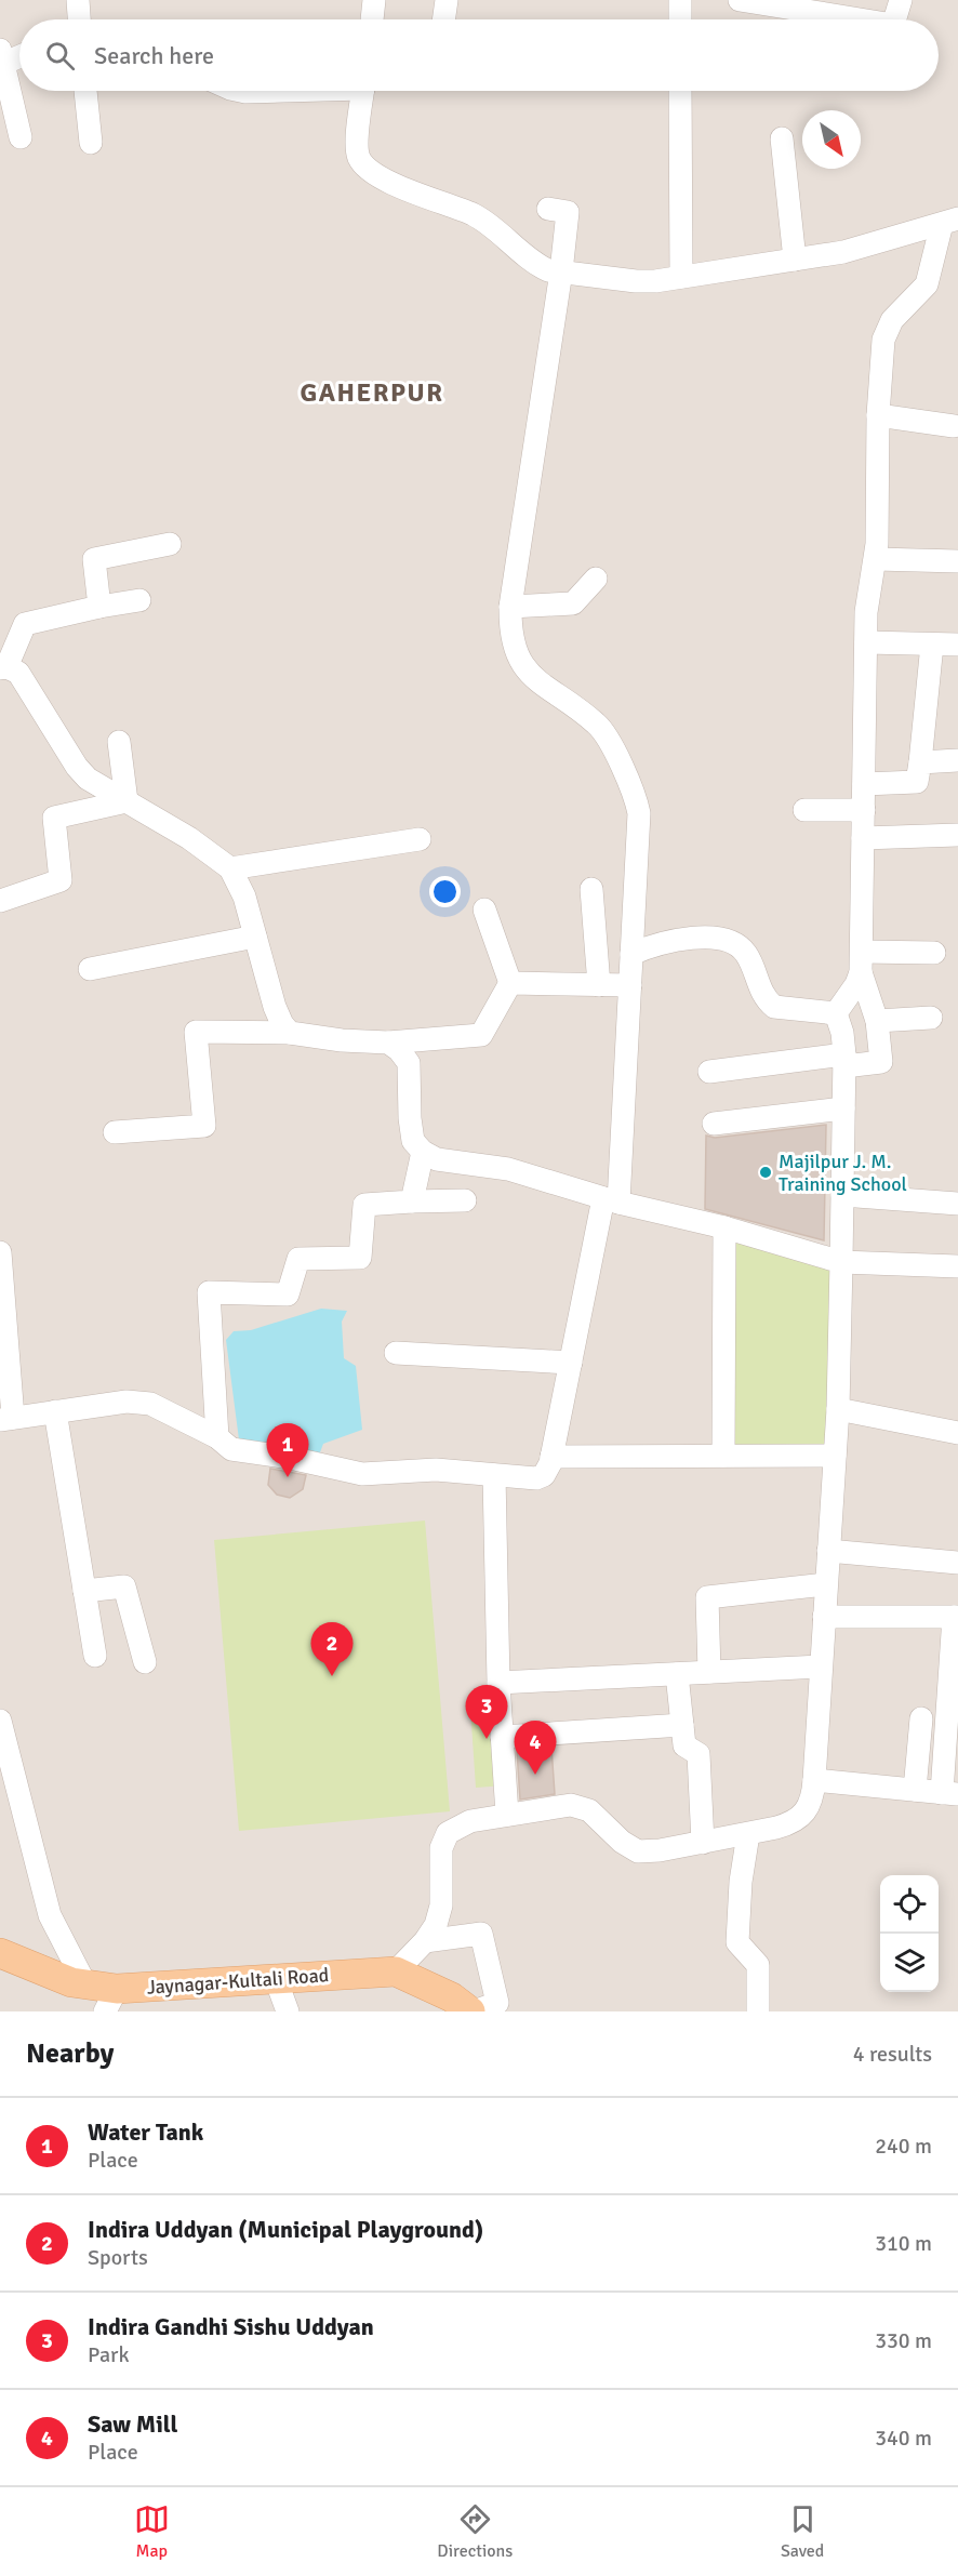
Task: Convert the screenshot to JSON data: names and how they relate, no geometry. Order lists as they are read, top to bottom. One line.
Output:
{"streets":{"main road":["Jaynagar-Kultali Road"]},"districts":["GAHERPUR"],"places":["Majilpur J. M. Training School"],"north":"bottom right","page":{"search":"Search here","pins":["1","2","3","4"],"heading":["Nearby","4 results"],"list":[{"mark":"1","name":"Water Tank","note":"Place","value":"240 m"},{"mark":"2","name":"Indira Uddyan (Municipal Playground)","note":"Sports","value":"310 m"},{"mark":"3","name":"Indira Gandhi Sishu Uddyan","note":"Park","value":"330 m"},{"mark":"4","name":"Saw Mill","note":"Place","value":"340 m"}],"nav":["Map","Directions","Saved"]}}
